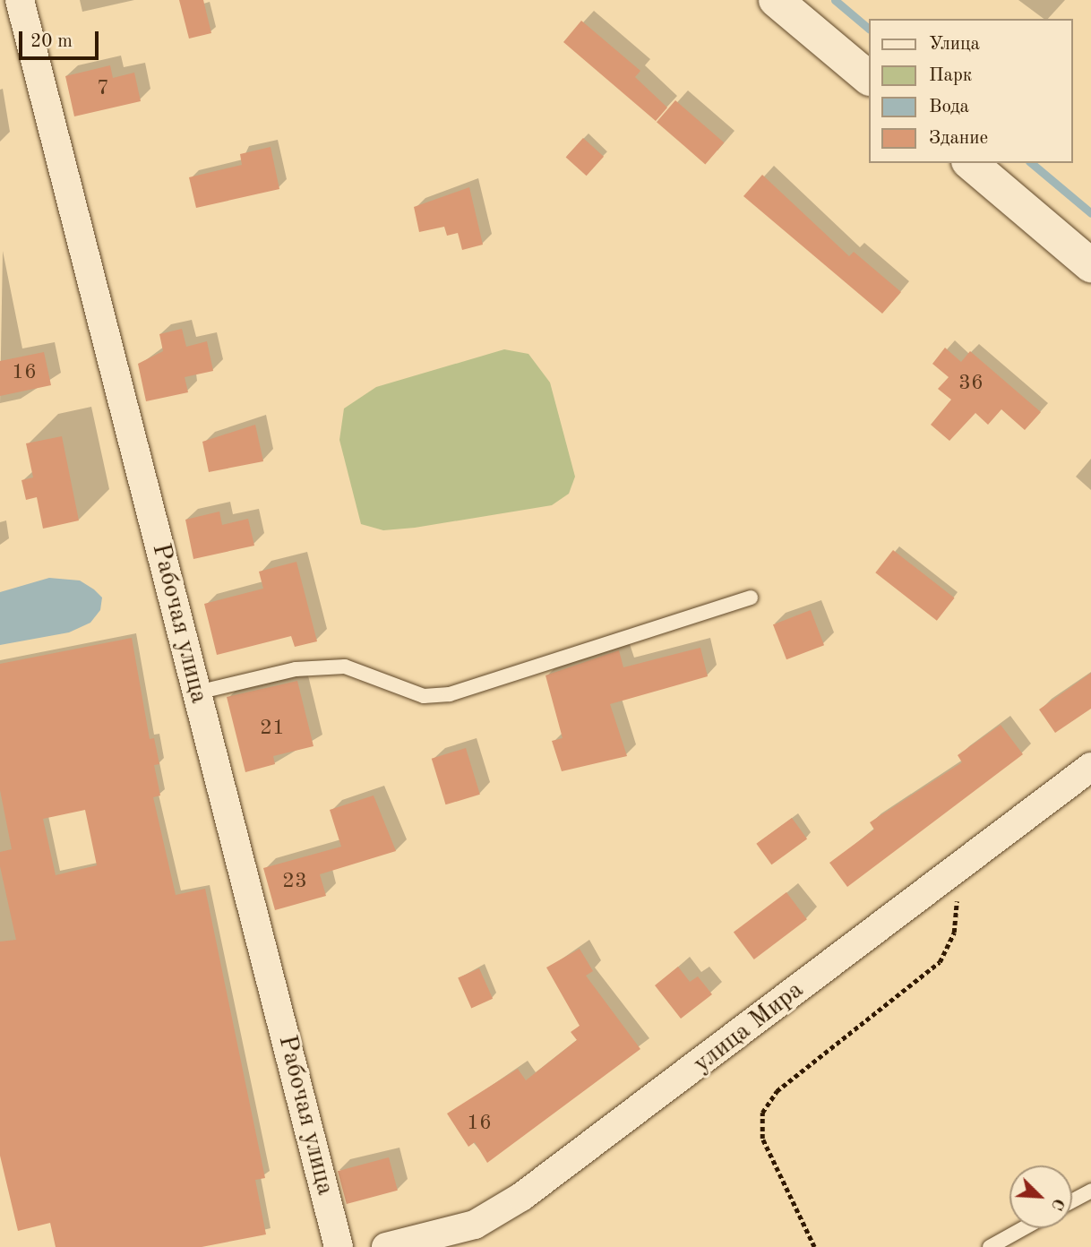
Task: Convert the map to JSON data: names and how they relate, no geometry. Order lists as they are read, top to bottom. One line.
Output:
{"streets":{"street":["Рабочая улица","улица Мира"]},"house_numbers":["7","16","36","21","23","16"],"legend":["Улица","Парк","Вода","Здание"],"scale_bar":"20 m","north":"bottom right"}
